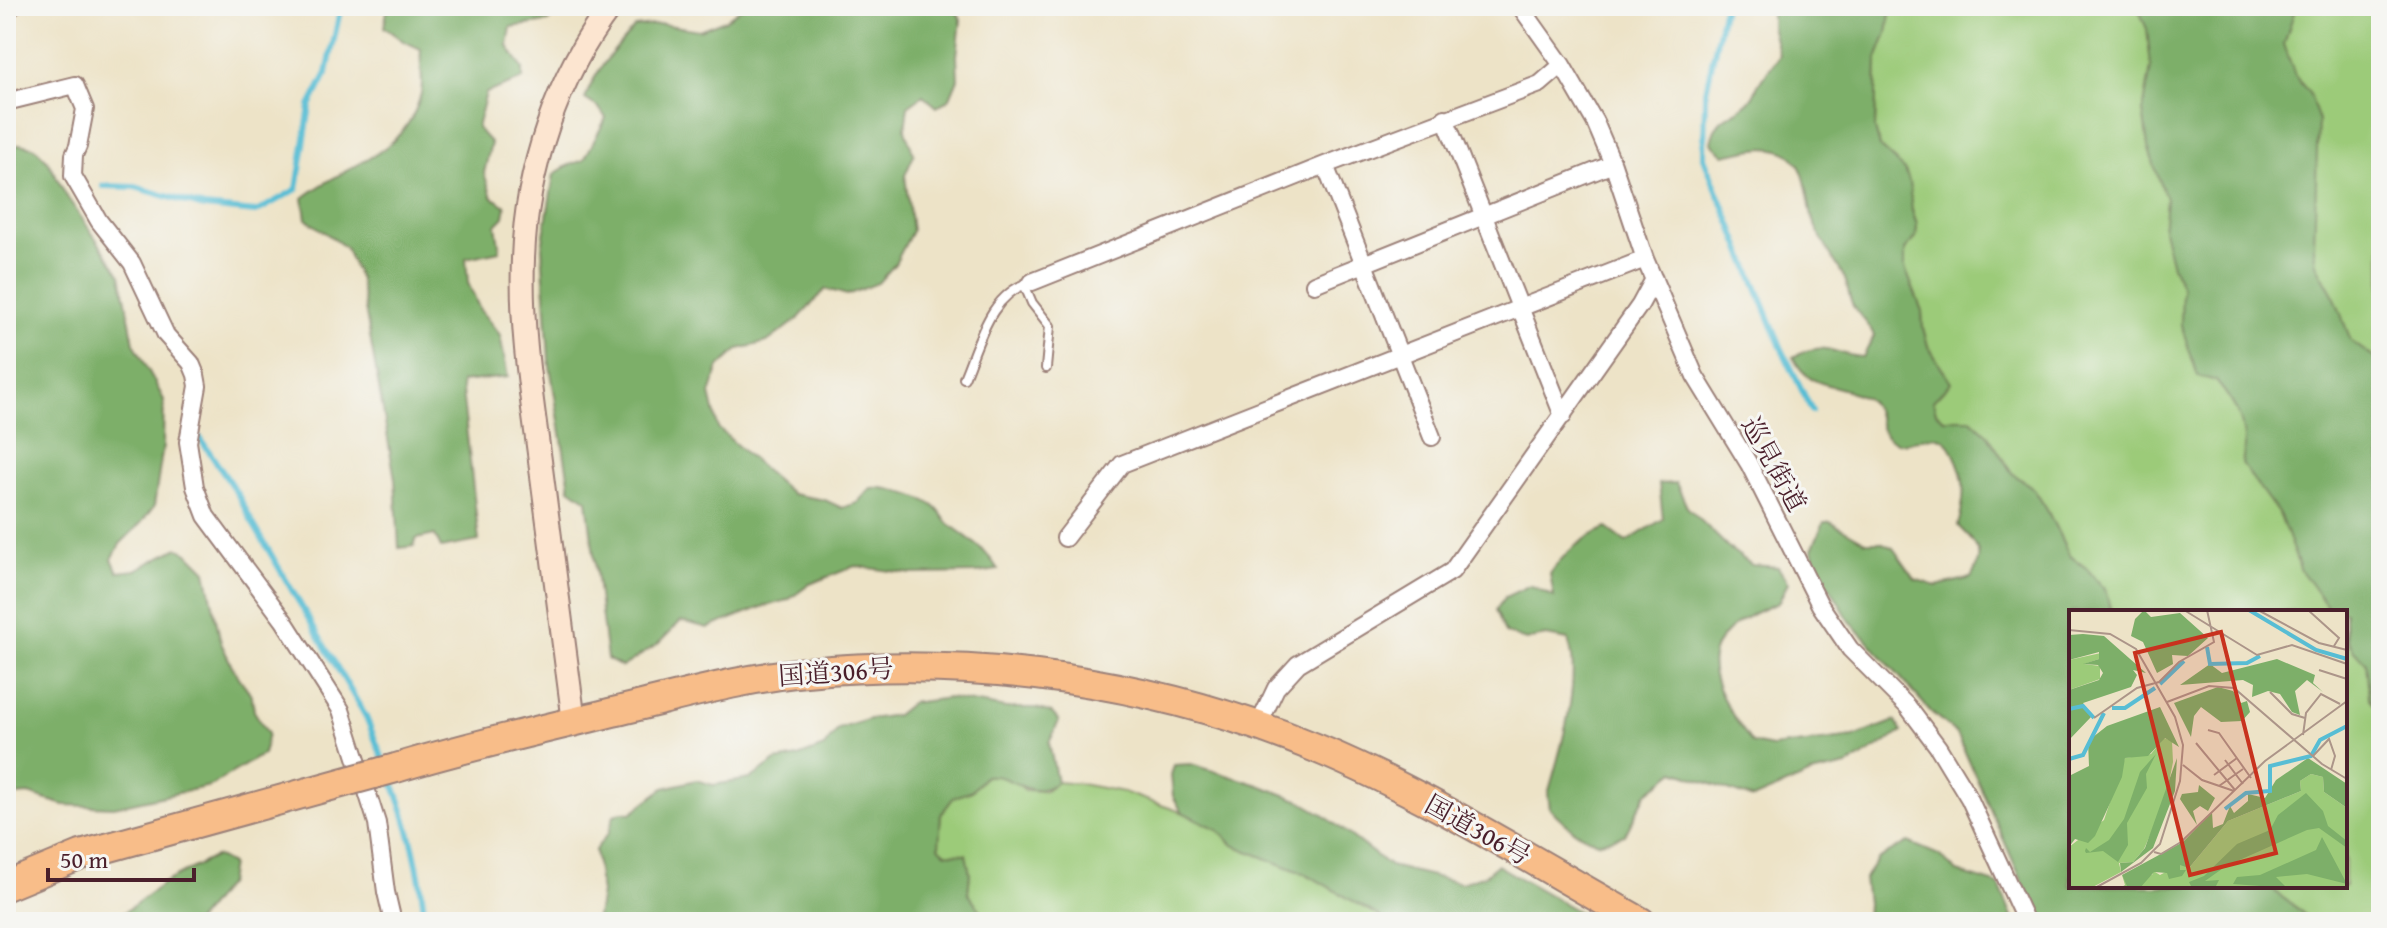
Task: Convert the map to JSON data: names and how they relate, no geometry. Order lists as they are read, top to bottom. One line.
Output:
{"streets":{"highway":["国道306号"],"street":["巡見街道"]},"scale_bar":"50 m"}
